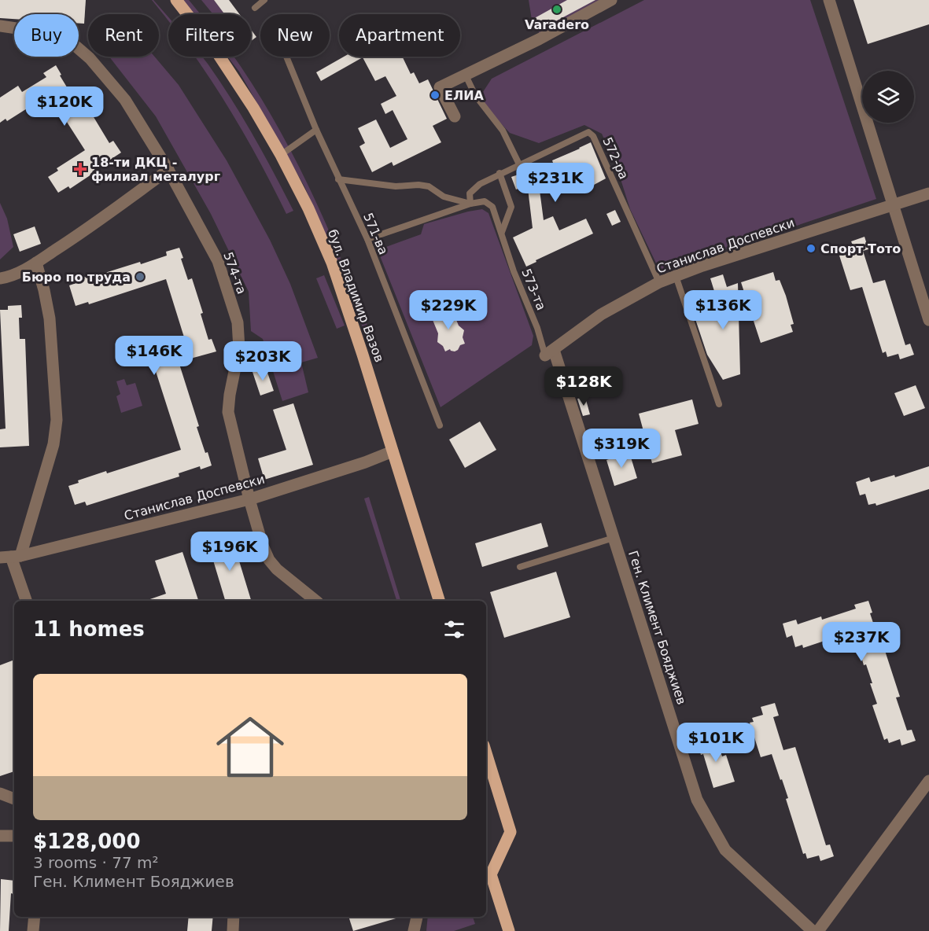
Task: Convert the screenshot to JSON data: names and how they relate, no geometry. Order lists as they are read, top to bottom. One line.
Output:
{"streets":{"main road":["бул. Владимир Вазов"],"street":["Станислав Доспевски","574-та","Ген. Климент Бояджиев"],"lane":["572-ра","571-ва","573-та"]},"crossings":[["572-ра","Станислав Доспевски"],["571-ва","573-та"],["Станислав Доспевски","574-та"],["Станислав Доспевски","573-та"],["Станислав Доспевски","бул. Владимир Вазов"],["Станислав Доспевски","Ген. Климент Бояджиев"],["573-та","Ген. Климент Бояджиев"]],"places":{"other":["Varadero","ЕЛИА","Спорт Тото","Бюро по труда"],"health":["18-ти ДКЦ - филиал металург"]},"page":{"chip":["Buy","Rent","Filters","New","Apartment"],"price":["$120K","$231K","$229K","$136K","$146K","$203K","$128K","$319K","$196K","$237K","$101K"],"heading":"11 homes","list":[{"name":"$128,000","note":"3 rooms · 77 m² · Ген. Климент Бояджиев"}]}}
